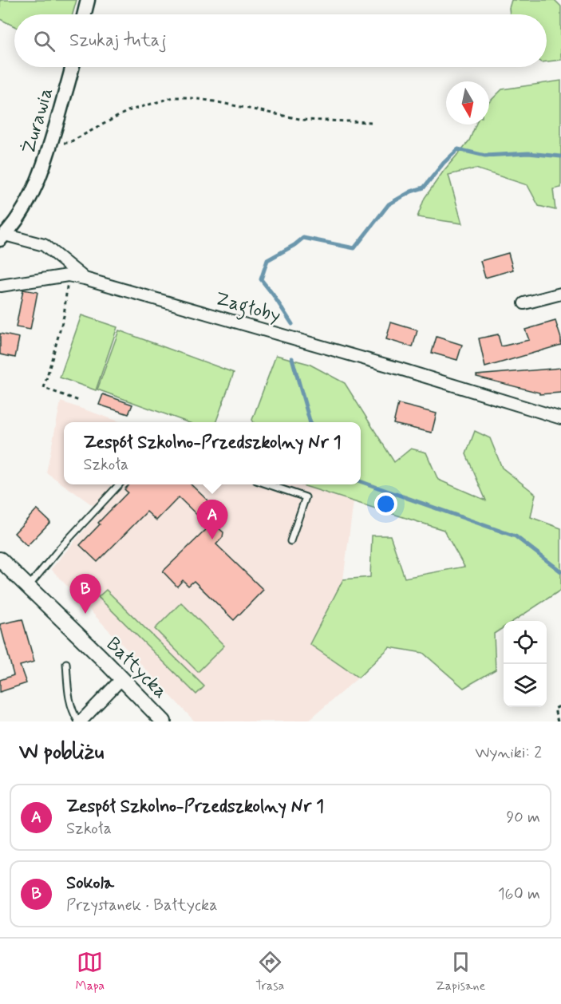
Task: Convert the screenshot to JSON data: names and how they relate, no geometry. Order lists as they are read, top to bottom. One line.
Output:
{"streets":{"main road":["Bałtycka"],"street":["Żurawia","Zagłoby"]},"crossings":[["Żurawia","Zagłoby"]],"north":"bottom","page":{"search":"Szukaj tutaj","popup":["Zespół Szkolno-Przedszkolny Nr 1","Szkoła"],"pins":["A","B"],"heading":["W pobliżu","Wyniki: 2"],"list":[{"mark":"A","name":"Zespół Szkolno-Przedszkolny Nr 1","note":"Szkoła","value":"90 m"},{"mark":"B","name":"Sokola","note":"Przystanek · Bałtycka","value":"160 m"}],"nav":["Mapa","Trasa","Zapisane"]}}
